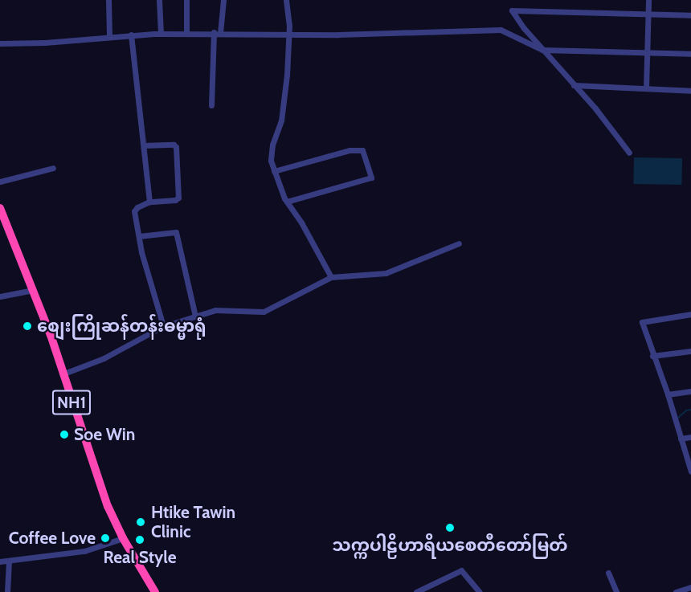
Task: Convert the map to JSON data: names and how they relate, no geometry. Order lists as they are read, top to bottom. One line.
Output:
{"streets":{"highway":["NH1"]},"places":["စျေးကြိုဆန်တန်းဓမ္မာရုံ","Soe Win","Htike Tawin Clinic","သက္ကပါဠိဟာရိယစေတီတော်မြတ်","Coffee Love","Real Style"]}
